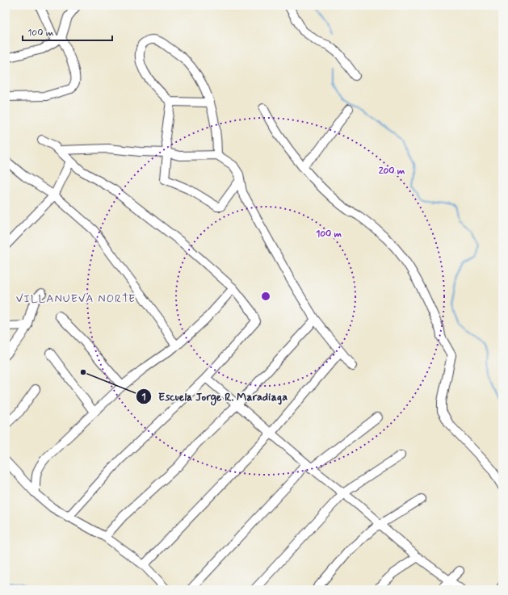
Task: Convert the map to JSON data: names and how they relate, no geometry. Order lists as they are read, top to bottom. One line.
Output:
{"districts":["VILLANUEVA NORTE"],"places":["Escuela Jorge R. Maradiaga"],"scale_bar":"100 m","rings":["200 m","100 m"]}
